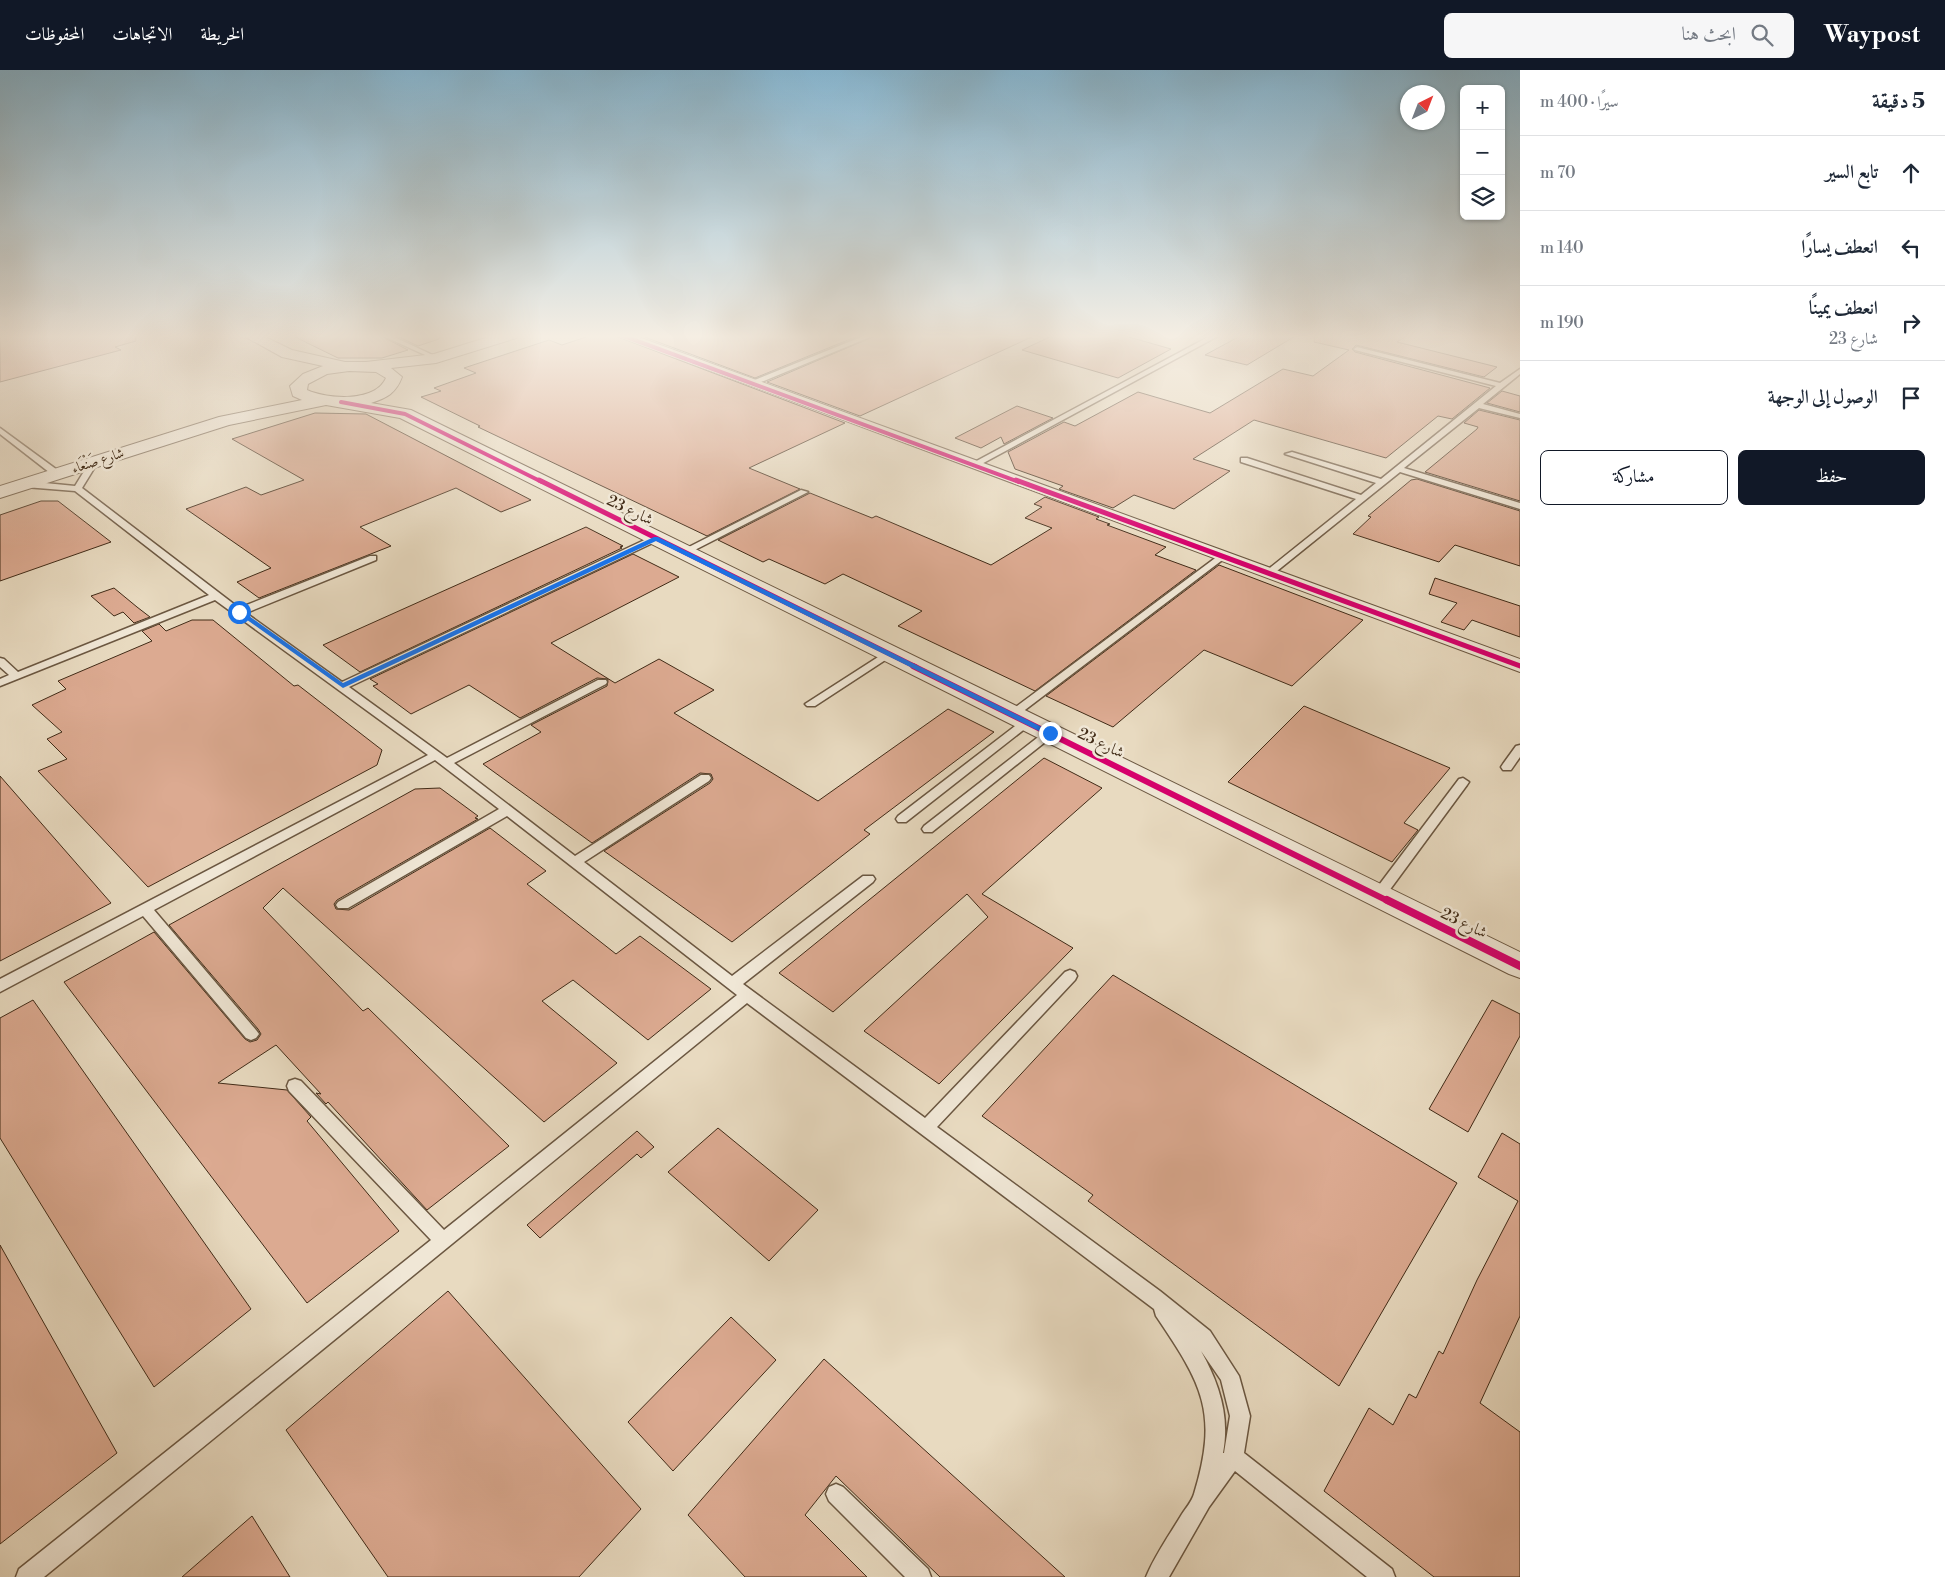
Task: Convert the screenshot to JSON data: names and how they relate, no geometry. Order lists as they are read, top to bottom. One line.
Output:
{"streets":{"street":["شارع صَنْعَاء","شارع 23"]},"north":"top right","page":{"header":"Waypost","search":"ابحث هنا","nav":["الخريطة","الاتجاهات","المحفوظات"],"heading":["5 دقيقة","سيرًا · 400 m"],"map_buttons":["+","−"],"list":[["تابع السير","70 m"],["انعطف يسارًا","140 m"],["انعطف يمينًا","شارع 23","190 m"],"الوصول إلى الوجهة"],"buttons":["حفظ","مشاركة"]}}
